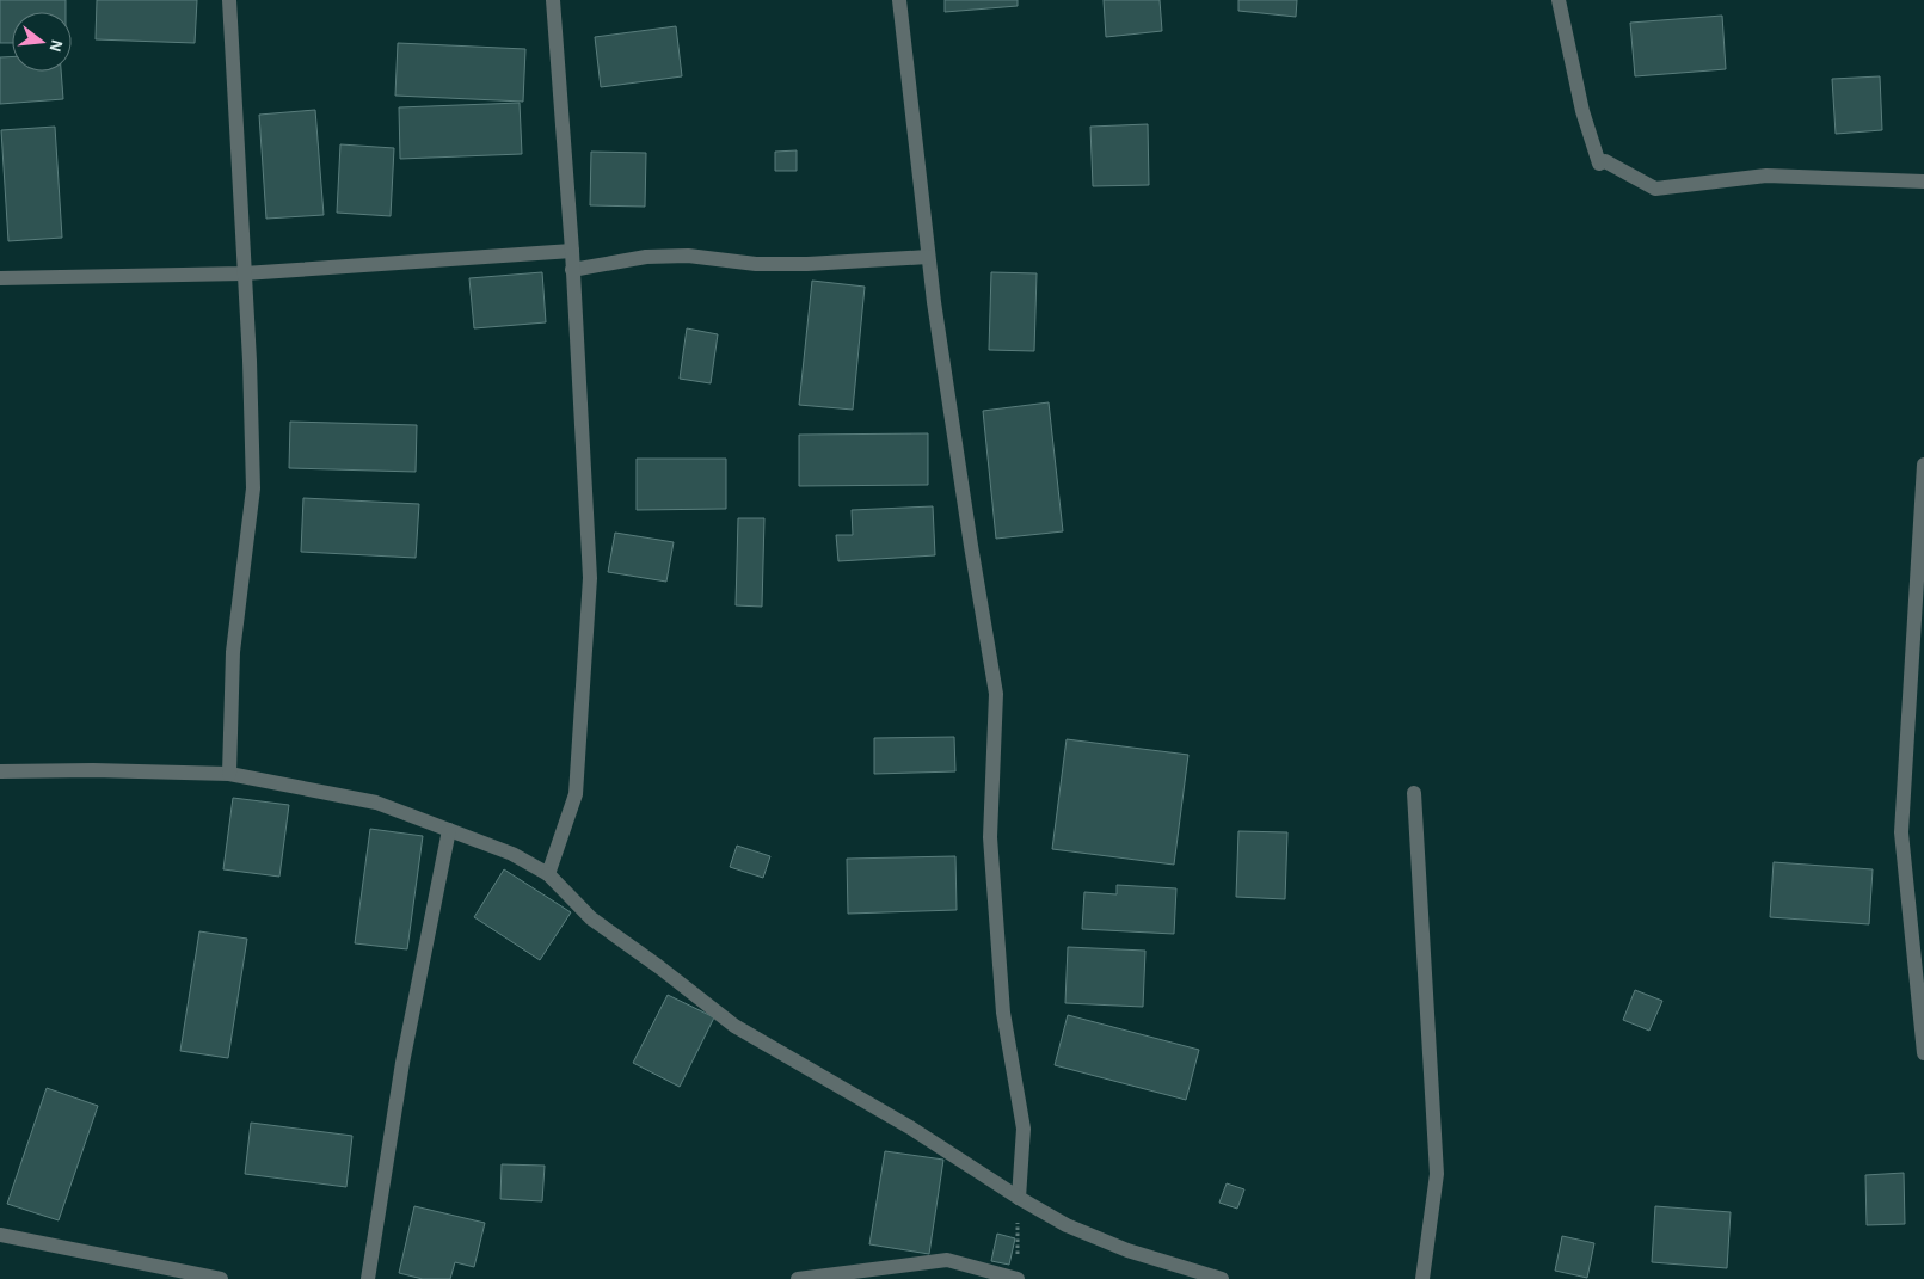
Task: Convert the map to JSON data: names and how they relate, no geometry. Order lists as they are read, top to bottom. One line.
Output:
{"north":"right"}
